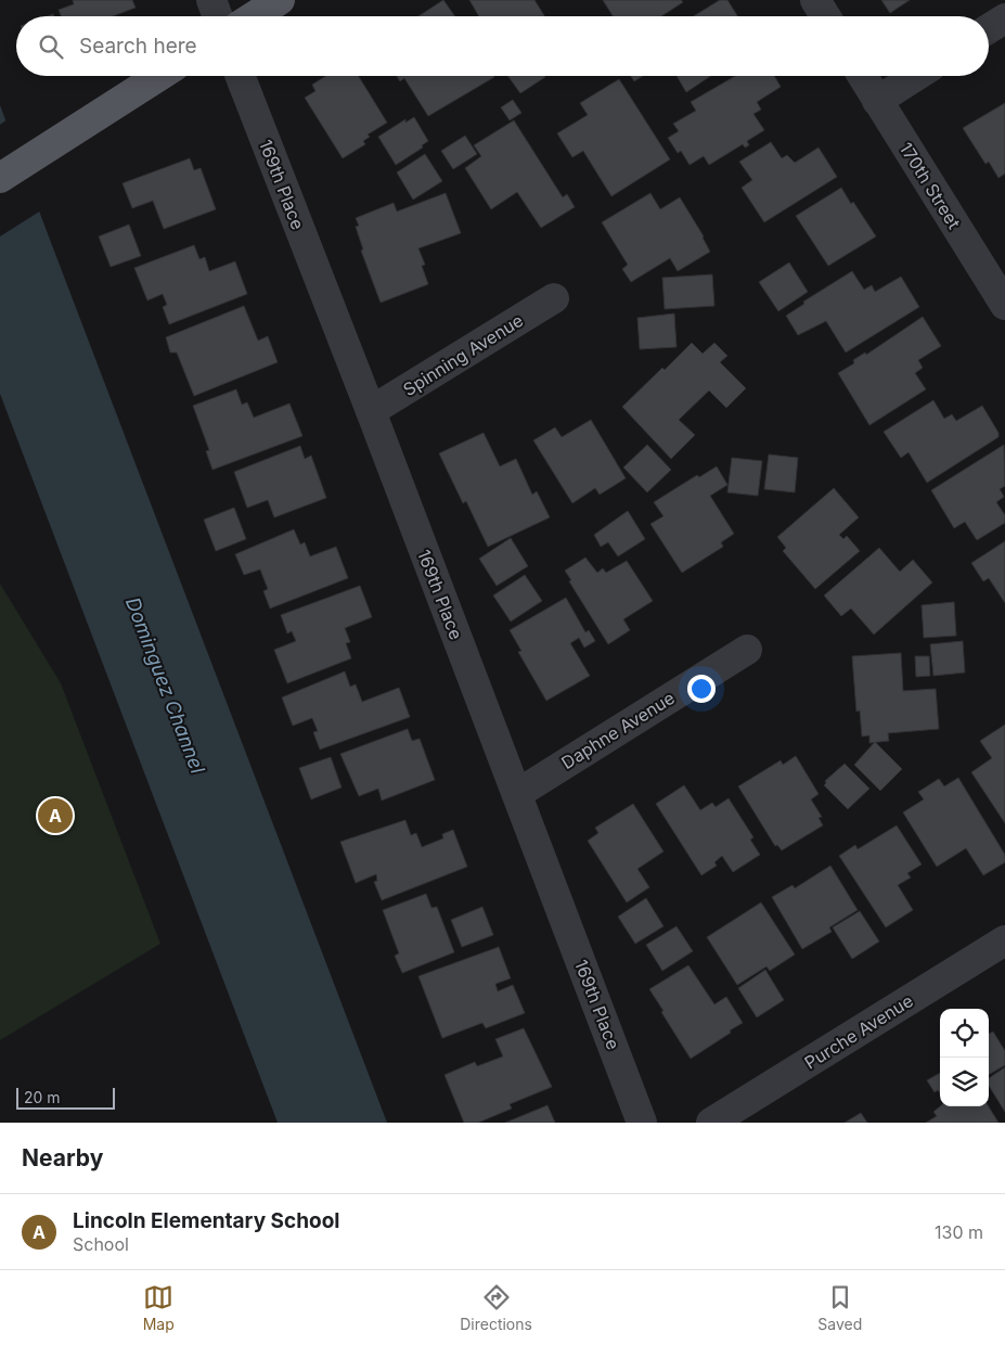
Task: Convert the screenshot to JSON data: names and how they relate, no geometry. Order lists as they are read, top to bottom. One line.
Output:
{"streets":{"street":["169th Place","170th Street","Spinning Avenue","Daphne Avenue","Purche Avenue"]},"crossings":[["169th Place","Spinning Avenue"],["169th Place","Daphne Avenue"]],"water":["Dominguez Channel"],"scale_bar":"20 m","page":{"search":"Search here","pins":"A","scale":"20 m","heading":"Nearby","list":[{"mark":"A","name":"Lincoln Elementary School","note":"School","value":"130 m"}],"nav":["Map","Directions","Saved"]}}
